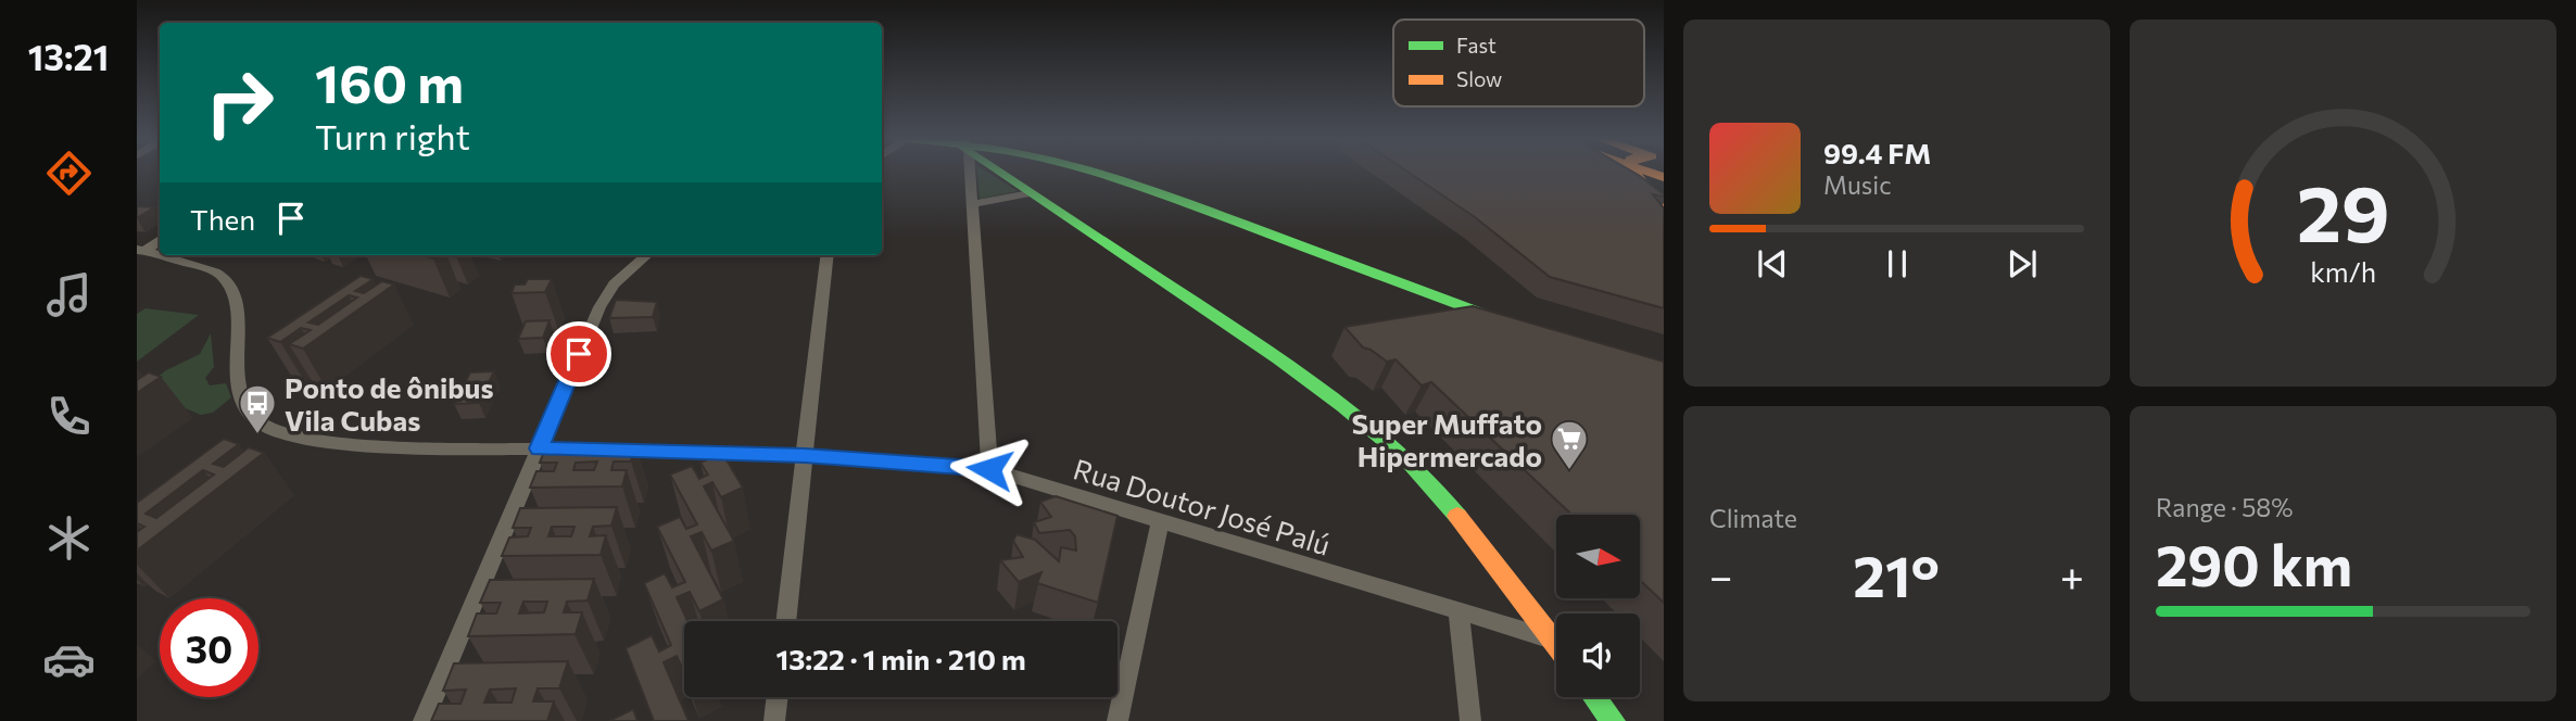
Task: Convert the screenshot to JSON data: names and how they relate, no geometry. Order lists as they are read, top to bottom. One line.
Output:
{"streets":{"street":["Rua Doutor José Palú"]},"places":{"bus stop":["Ponto de ônibus Vila Cubas"],"supermarket":["Super Muffato Hipermercado"]},"legend":["Fast","Slow"],"north":"right","page":{"tabs":"13:21","turn":["160 m","Turn right"],"song":["99.4 FM","Music"],"then":"Then","tile":["Climate",["Range · 58%","290 km"]],"heat":["−","21°","+"],"limit":"30","trip":"13:22 · 1 min · 210 m","gauge":["29","km/h"]}}
